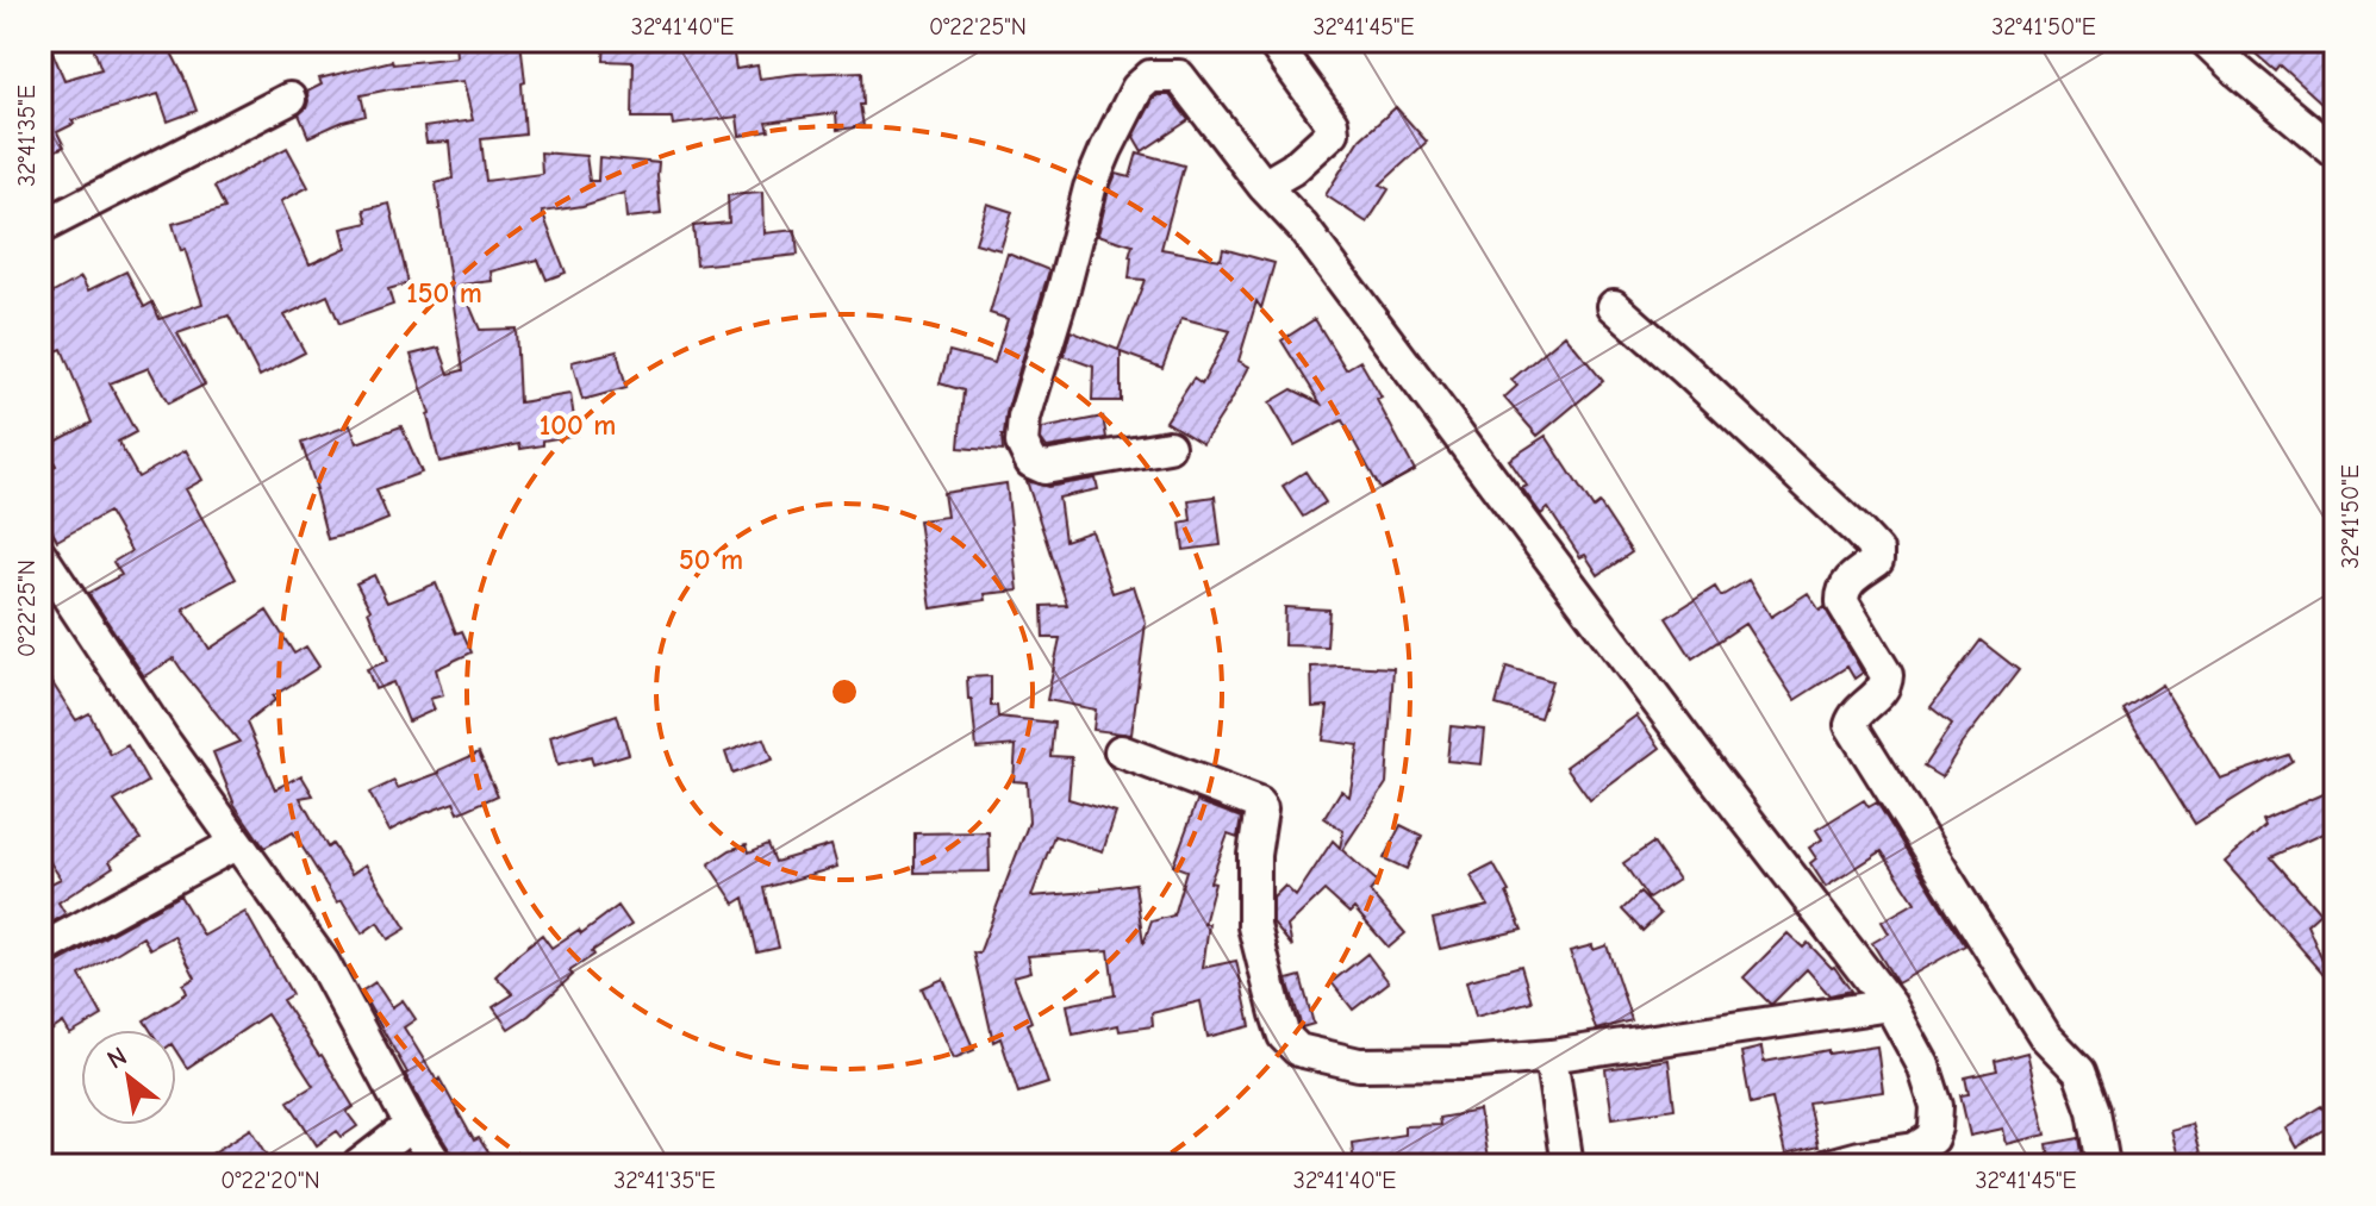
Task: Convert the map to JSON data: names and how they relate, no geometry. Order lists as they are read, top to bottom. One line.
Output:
{"north":"top left","coordinates":["32°41'40\"E","0°22'25\"N","32°41'45\"E","32°41'50\"E","32°41'35\"E","0°22'20\"N"],"rings":["150 m","100 m","50 m"]}
